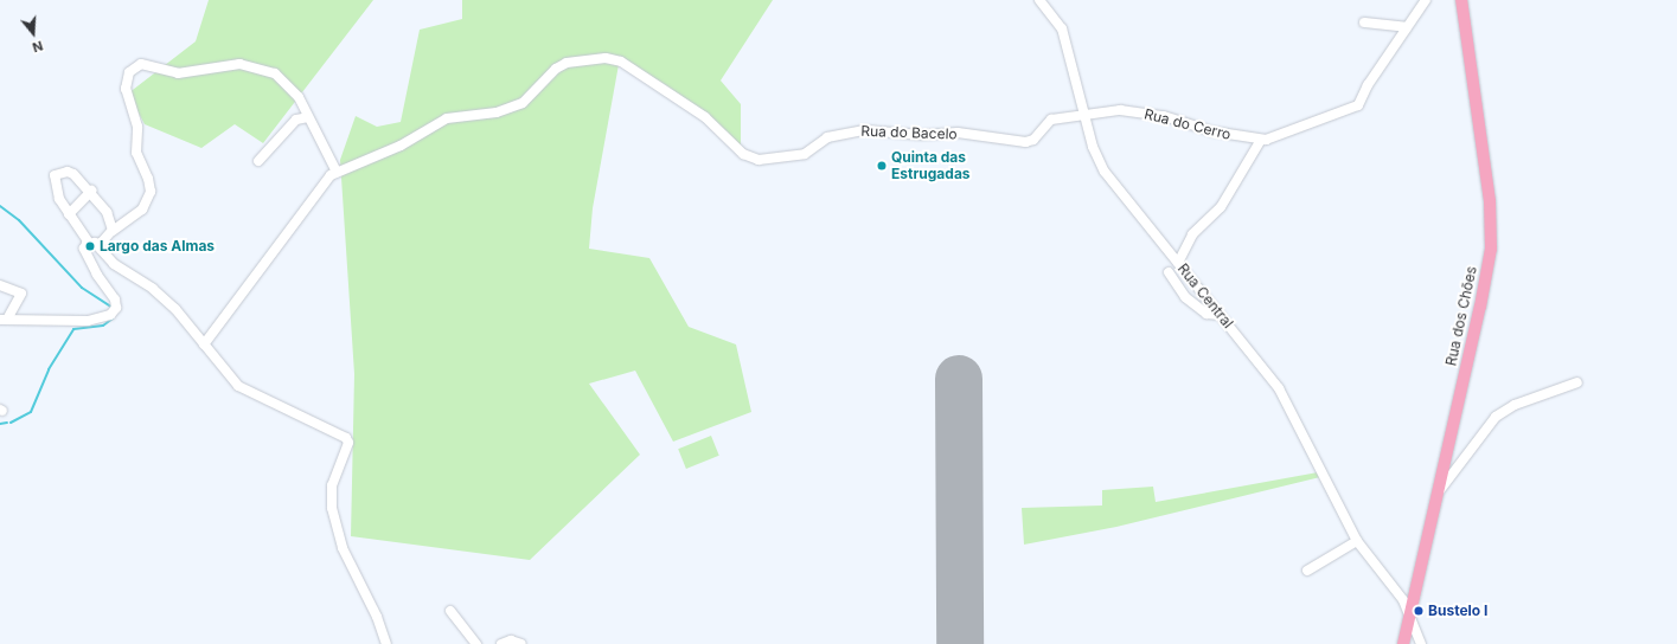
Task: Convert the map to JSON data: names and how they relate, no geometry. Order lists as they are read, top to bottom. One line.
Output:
{"streets":{"main road":["Rua dos Chões"],"street":["Rua do Cerro","Rua do Bacelo","Rua Central"]},"crossings":[["Rua do Cerro","Rua do Bacelo"],["Rua do Cerro","Rua Central"],["Rua do Bacelo","Rua Central"],["Rua Central","Rua dos Chões"]],"places":["Quinta das Estrugadas","Largo das Almas","Bustelo I"],"north":"bottom"}
